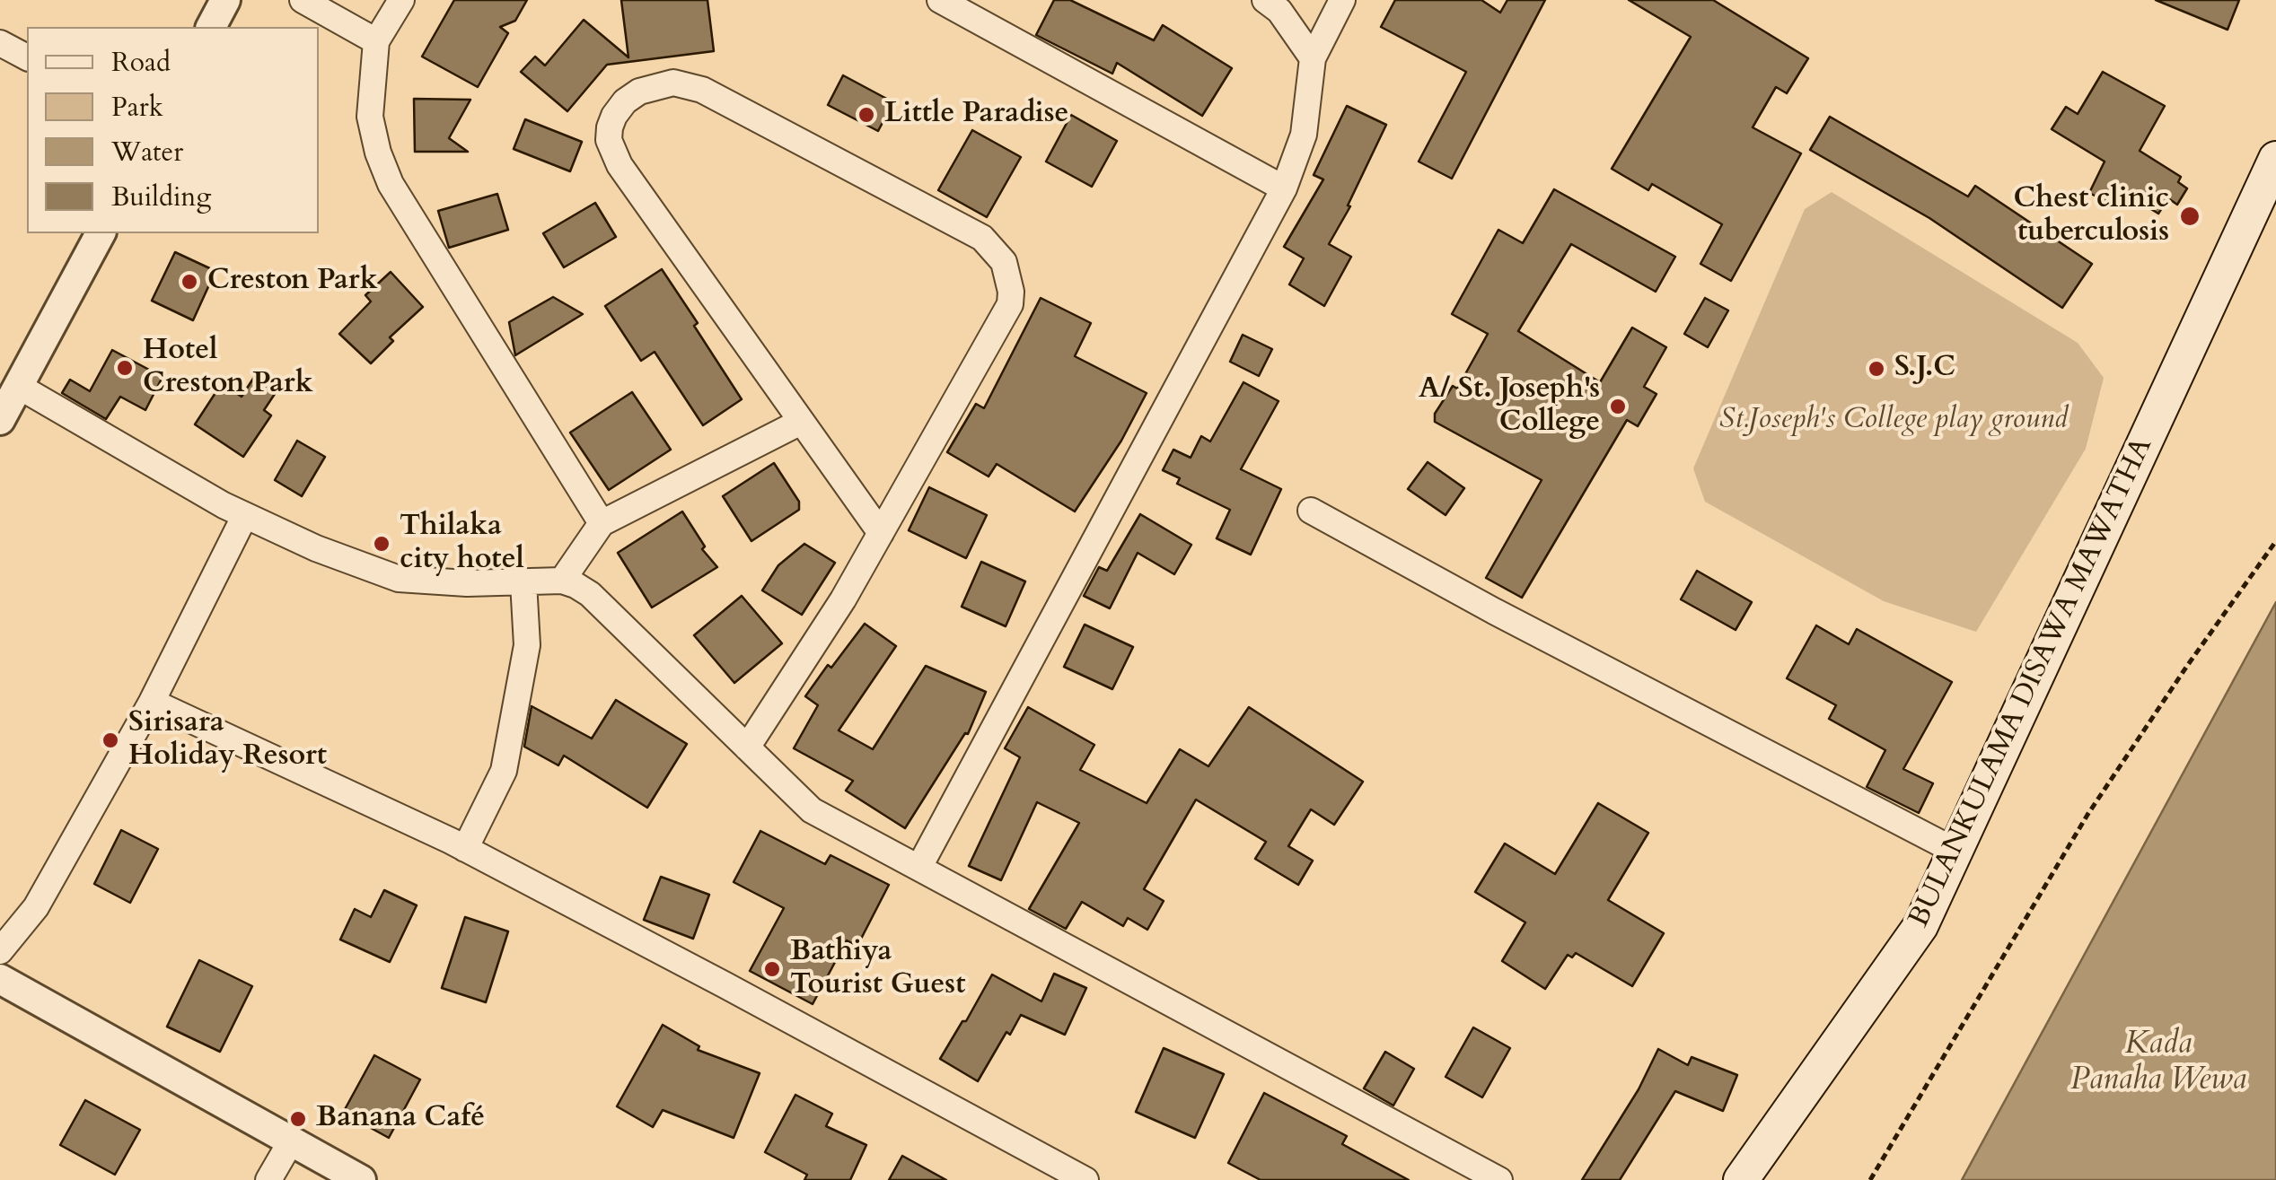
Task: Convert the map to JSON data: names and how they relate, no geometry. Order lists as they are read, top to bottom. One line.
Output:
{"streets":{"main road":["BULANKULAMA DISAWA MAWATHA"]},"water":["Kada Panaha Wewa"],"parks":["St.Joseph's College play ground"],"places":["Little Paradise","Chest clinic tuberculosis","Creston Park","Hotel Creston Park","S.J.C","A/ St. Joseph's College","Thilaka city hotel","Sirisara Holiday Resort","Bathiya Tourist Guest","Banana Café"],"legend":["Road","Park","Water","Building"]}
